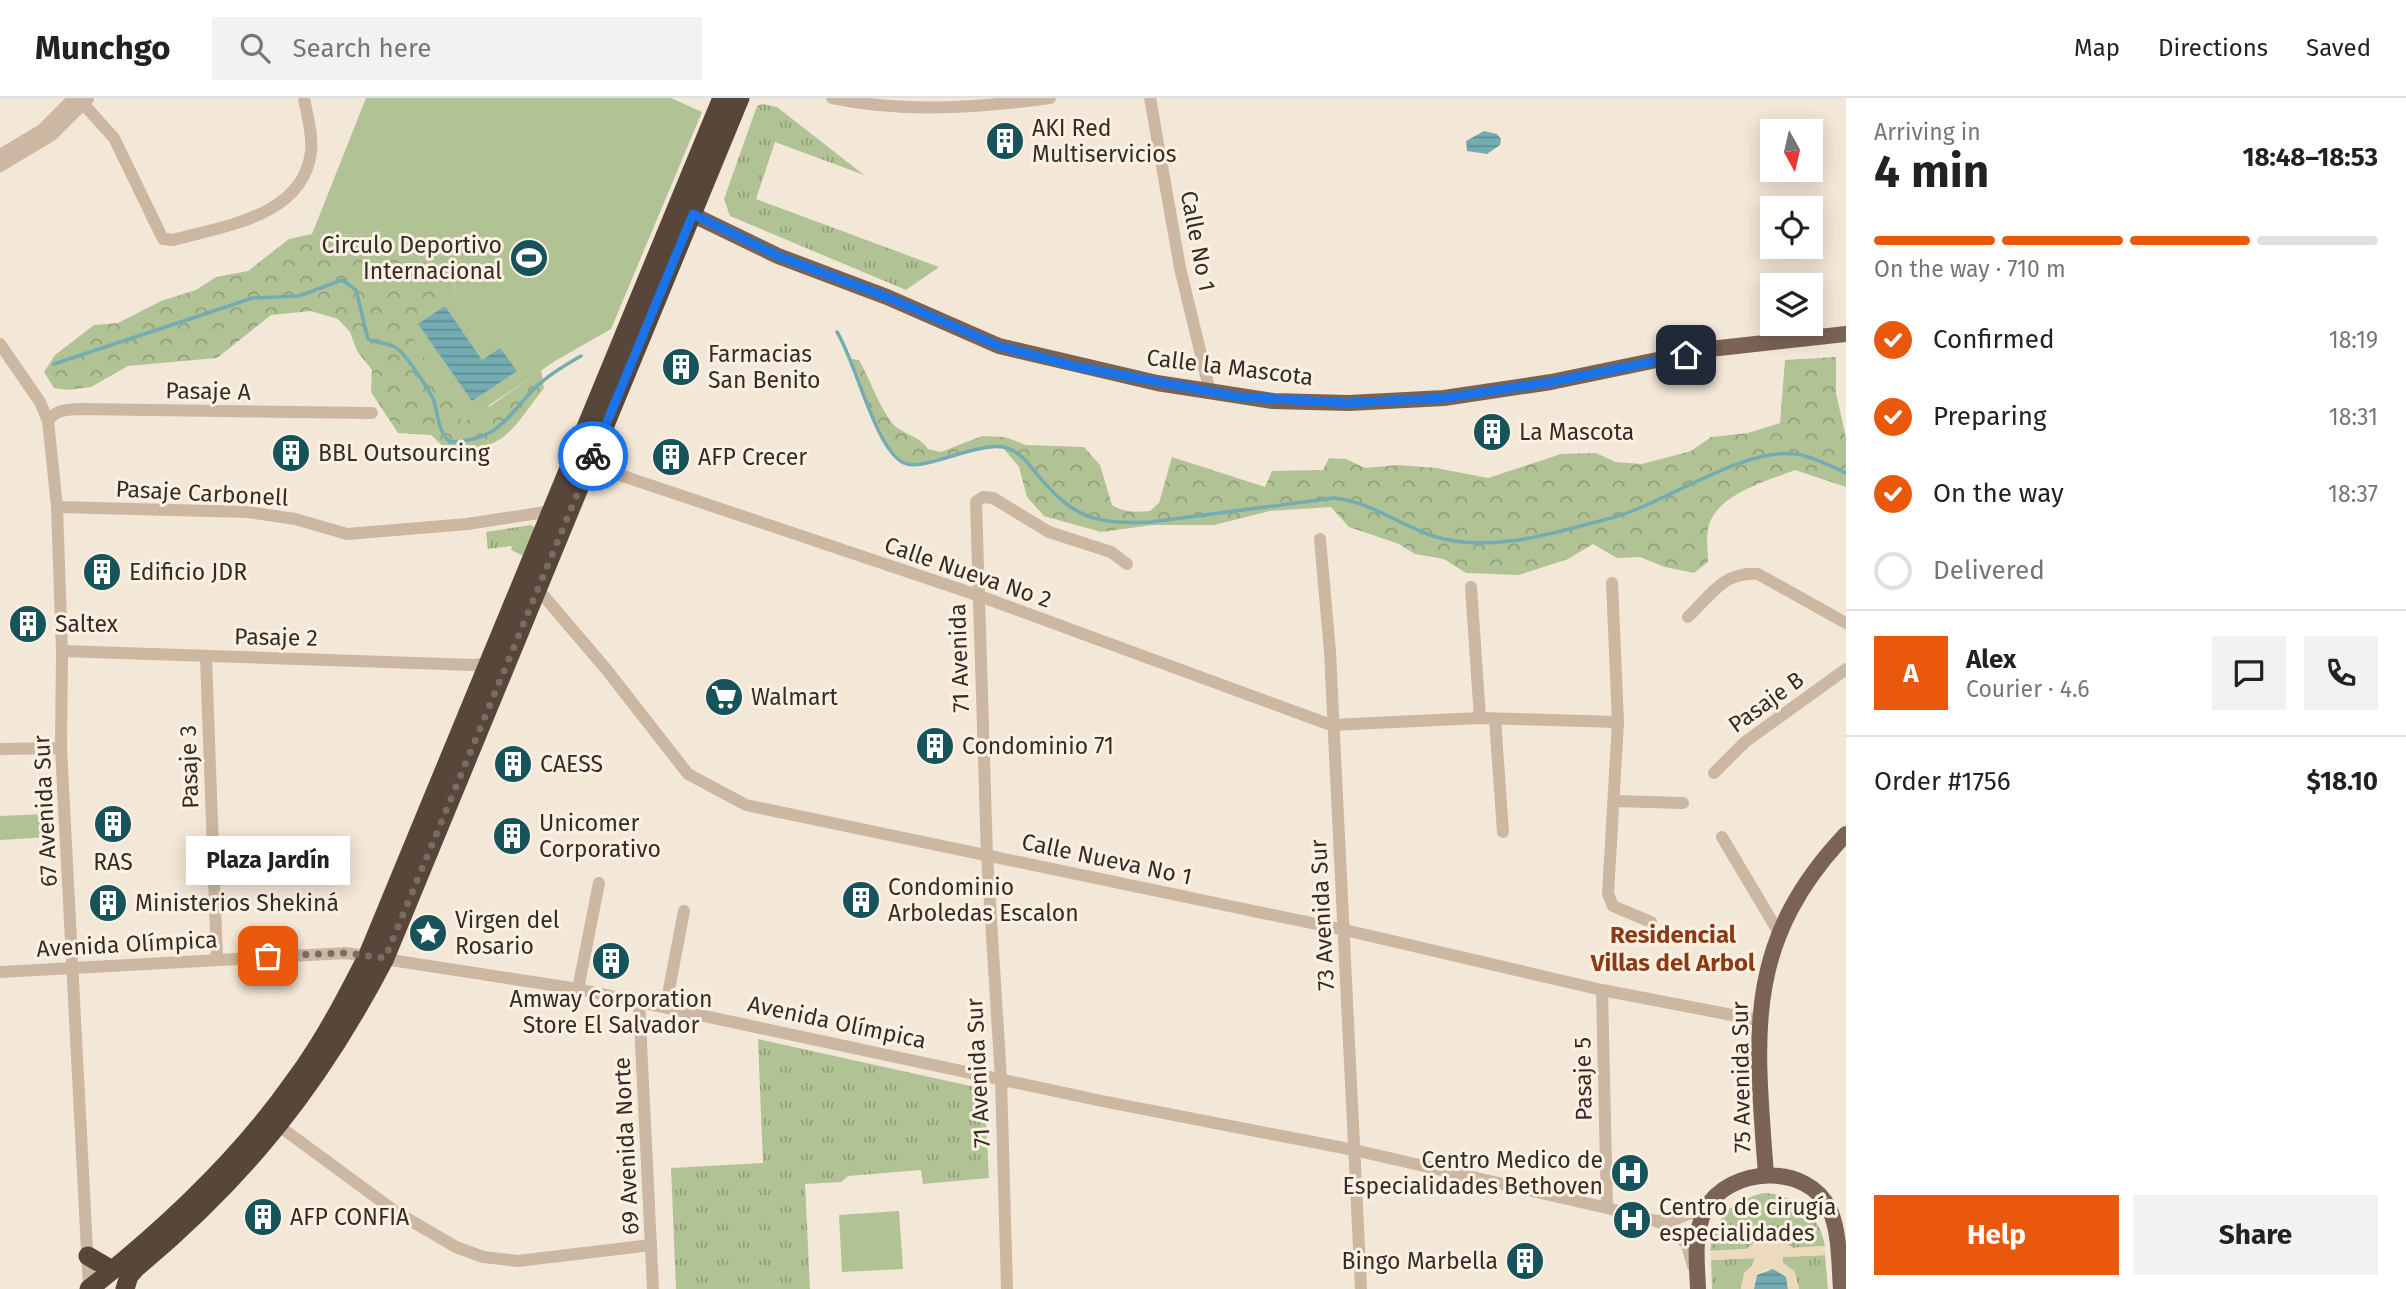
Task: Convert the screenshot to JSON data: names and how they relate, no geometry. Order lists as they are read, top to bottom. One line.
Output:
{"streets":{"main road":["Calle la Mascota","75 Avenida Sur"],"street":["Calle No 1","Pasaje A","Pasaje Carbonell","Calle Nueva No 2","Pasaje 2","71 Avenida","Pasaje B","Pasaje 3","67 Avenida Sur","Calle Nueva No 1","73 Avenida Sur","Avenida Olímpica","71 Avenida Sur","Pasaje 5","69 Avenida Norte"]},"crossings":[["Calle No 1","Calle la Mascota"],["Pasaje A","67 Avenida Sur"],["Pasaje Carbonell","67 Avenida Sur"],["Calle Nueva No 2","71 Avenida"],["Calle Nueva No 2","73 Avenida Sur"],["Pasaje 2","Pasaje 3"],["Pasaje 2","67 Avenida Sur"],["71 Avenida","Calle Nueva No 1"],["71 Avenida","71 Avenida Sur"],["Pasaje 3","Avenida Olímpica"],["67 Avenida Sur","Avenida Olímpica"],["Calle Nueva No 1","73 Avenida Sur"],["Calle Nueva No 1","71 Avenida Sur"],["Calle Nueva No 1","75 Avenida Sur"],["Calle Nueva No 1","Pasaje 5"],["73 Avenida Sur","Avenida Olímpica"],["Avenida Olímpica","71 Avenida Sur"],["Avenida Olímpica","75 Avenida Sur"],["Avenida Olímpica","Pasaje 5"],["Avenida Olímpica","69 Avenida Norte"]],"districts":["Residencial Villas del Arbol"],"places":{"building":["AKI Red Multiservicios","Farmacias San Benito","La Mascota","BBL Outsourcing","AFP Crecer","Edificio JDR","Saltex","Condominio 71","CAESS","RAS","Unicomer Corporativo","Condominio Arboledas Escalon","Ministerios Shekiná","Amway Corporation Store El Salvador","AFP CONFIA","Bingo Marbella"],"sports":["Circulo Deportivo Internacional"],"supermarket":["Walmart"],"place":["Virgen del Rosario"],"other":["Plaza Jardín"],"hospital":["Centro Medico de Especialidades Bethoven","Centro de cirugía especialidades"]},"north":"bottom","page":{"header":"Munchgo","search":"Search here","nav":["Map","Directions","Saved"],"heading":["4 min","Arriving in","18:48–18:53"],"panel":["Alex","Courier · 4.6","Order #1756","$18.10"],"bar":"On the way · 710 m","list":[["Confirmed","18:19"],["Preparing","18:31"],["On the way","18:37"],"Delivered"],"round":"A","bubble":"Plaza Jardín","buttons":["Help","Share"]}}
